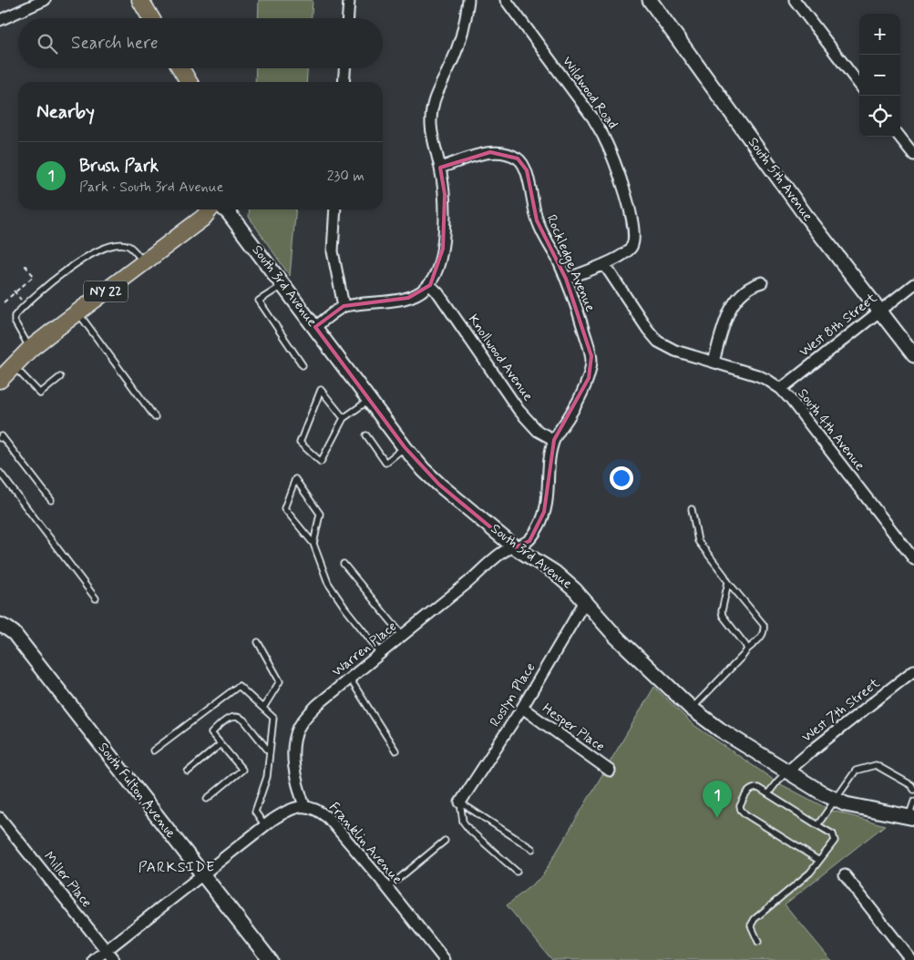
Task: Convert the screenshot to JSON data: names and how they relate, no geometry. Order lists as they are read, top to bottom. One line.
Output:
{"streets":{"main road":["NY 22"],"street":["Wildwood Road","South 5th Avenue","Rockledge Avenue","South 3rd Avenue","West 8th Street","Knollwood Avenue","South 4th Avenue","Warren Place","Roslyn Place","West 7th Street","Hesper Place","South Fulton Avenue","Franklin Avenue","Miller Place"]},"crossings":[["Wildwood Road","Rockledge Avenue"],["Wildwood Road","South 4th Avenue"],["South 5th Avenue","West 8th Street"],["Rockledge Avenue","South 3rd Avenue"],["Rockledge Avenue","Knollwood Avenue"],["Rockledge Avenue","Warren Place"],["South 3rd Avenue","Warren Place"],["South 3rd Avenue","Roslyn Place"],["South 3rd Avenue","West 7th Street"],["West 8th Street","South 4th Avenue"],["Warren Place","Franklin Avenue"],["Roslyn Place","Hesper Place"]],"districts":["PARKSIDE"],"page":{"map_buttons":["+","−"],"search":"Search here","heading":"Nearby","list":[{"mark":"1","name":"Brush Park","note":"Park · South 3rd Avenue","value":"230 m"}],"pins":"1"}}
